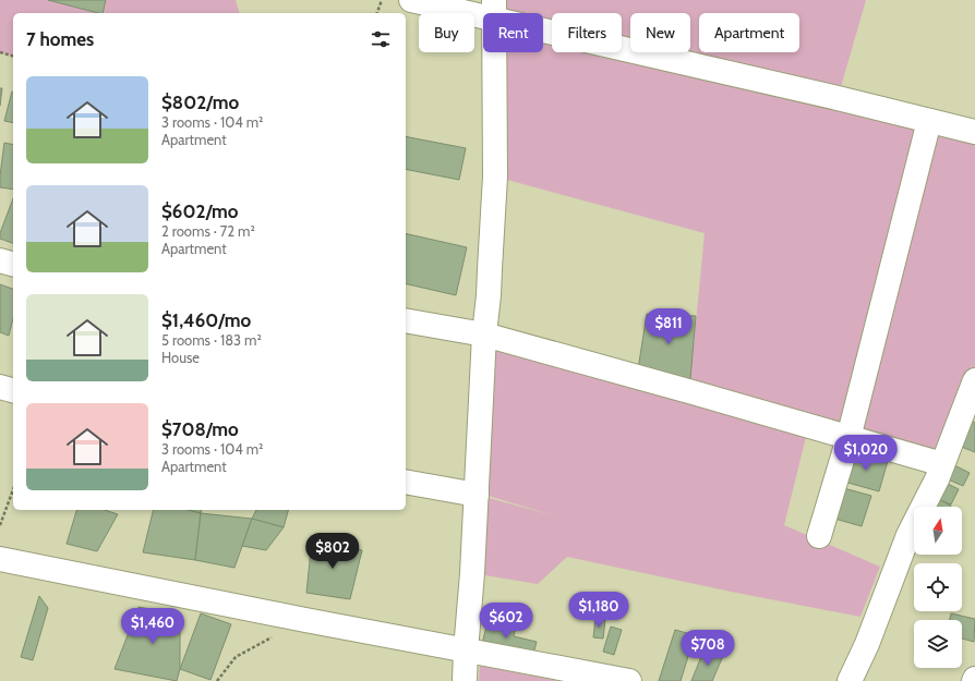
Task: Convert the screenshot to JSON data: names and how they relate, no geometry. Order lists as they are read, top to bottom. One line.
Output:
{"north":"top","page":{"chip":["Buy","Rent","Filters","New","Apartment"],"heading":"7 homes","list":[{"name":"$802/mo","note":"3 rooms · 104 m² · Apartment"},{"name":"$602/mo","note":"2 rooms · 72 m² · Apartment"},{"name":"$1,460/mo","note":"5 rooms · 183 m² · House"},{"name":"$708/mo","note":"3 rooms · 104 m² · Apartment"}],"price":["$811","$1,020","$802","$1,180","$602","$1,460","$708"]}}
